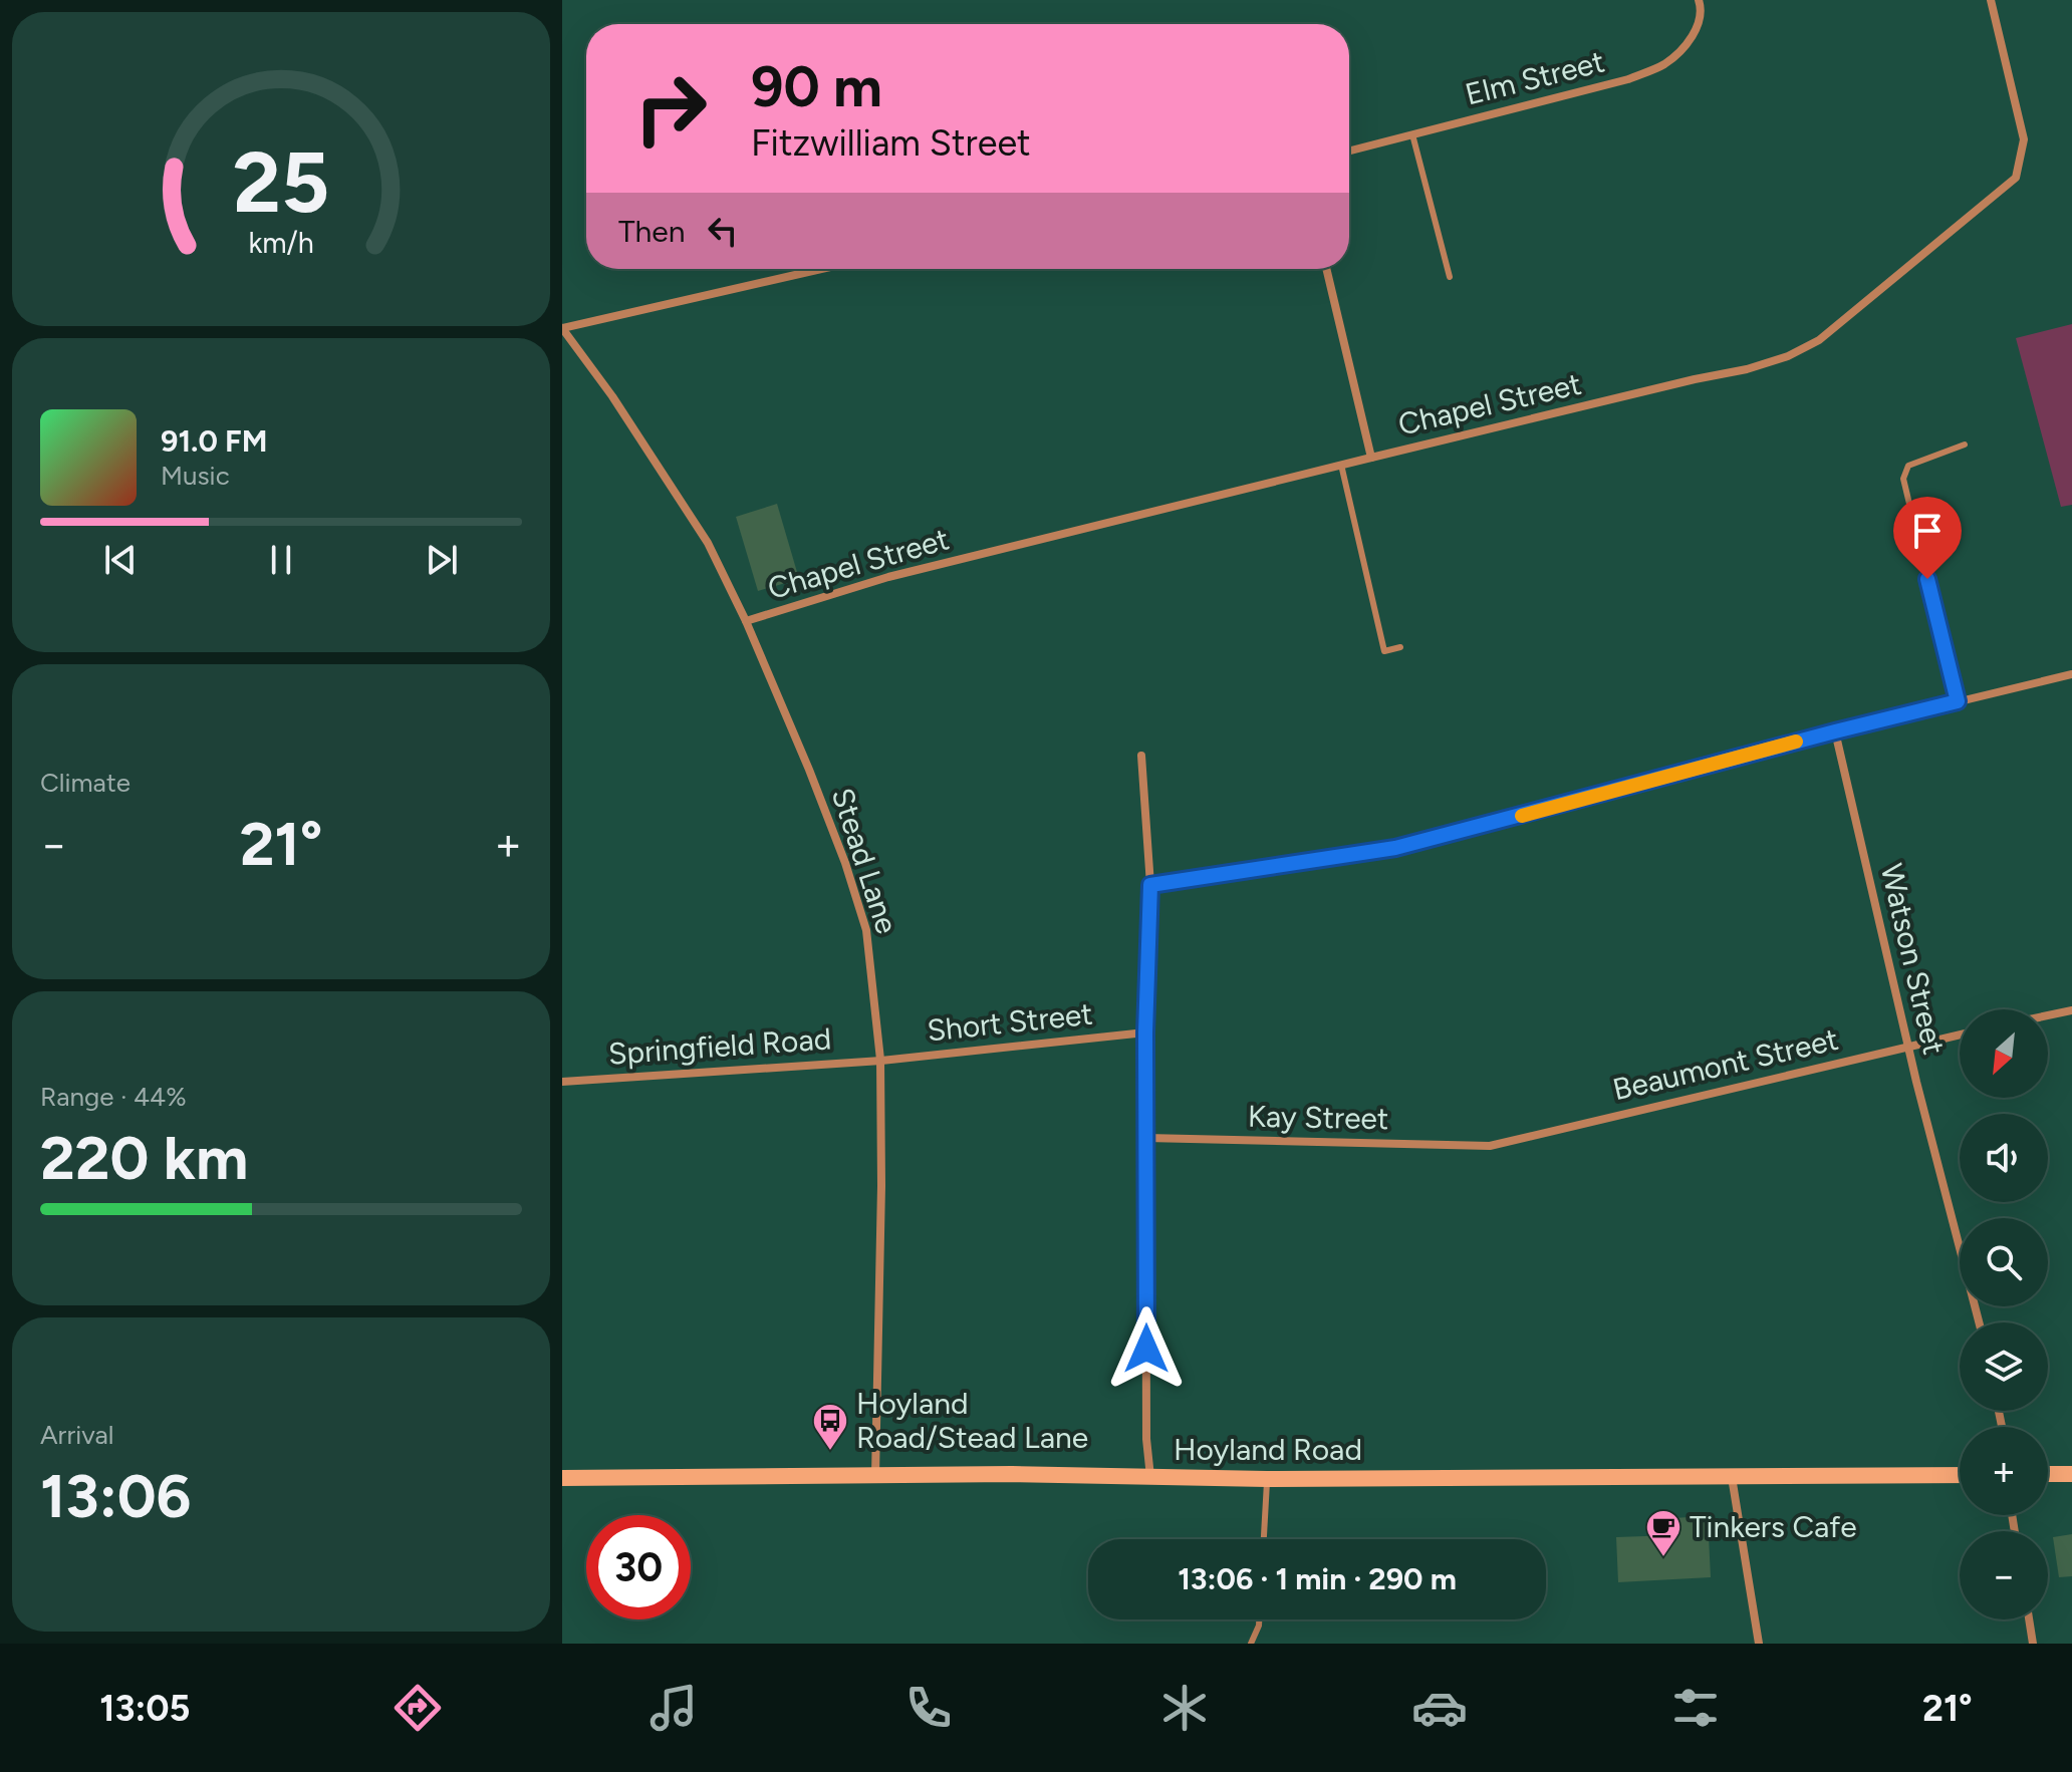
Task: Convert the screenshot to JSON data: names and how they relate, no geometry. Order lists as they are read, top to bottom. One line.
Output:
{"streets":{"main road":["Hoyland Road"],"street":["Elm Street","Chapel Street","Stead Lane","Watson Street","Short Street","Springfield Road","Beaumont Street","Kay Street"]},"crossings":[["Chapel Street","Stead Lane"],["Stead Lane","Short Street"],["Stead Lane","Springfield Road"],["Stead Lane","Hoyland Road"],["Watson Street","Beaumont Street"],["Short Street","Springfield Road"],["Beaumont Street","Kay Street"]],"places":{"bus stop":["Hoyland Road/Stead Lane"],"cafe":["Tinkers Cafe"]},"north":"bottom left","page":{"turn":["90 m","Fitzwilliam Street"],"then":"Then","song":["91.0 FM","Music"],"tile":["Climate",["Range · 44%","220 km"],["Arrival","13:06"]],"heat":["−","21°","+"],"map_buttons":["+","−"],"limit":"30","trip":"13:06 · 1 min · 290 m","tabs":["13:05","21°"],"gauge":["25","km/h"]}}
